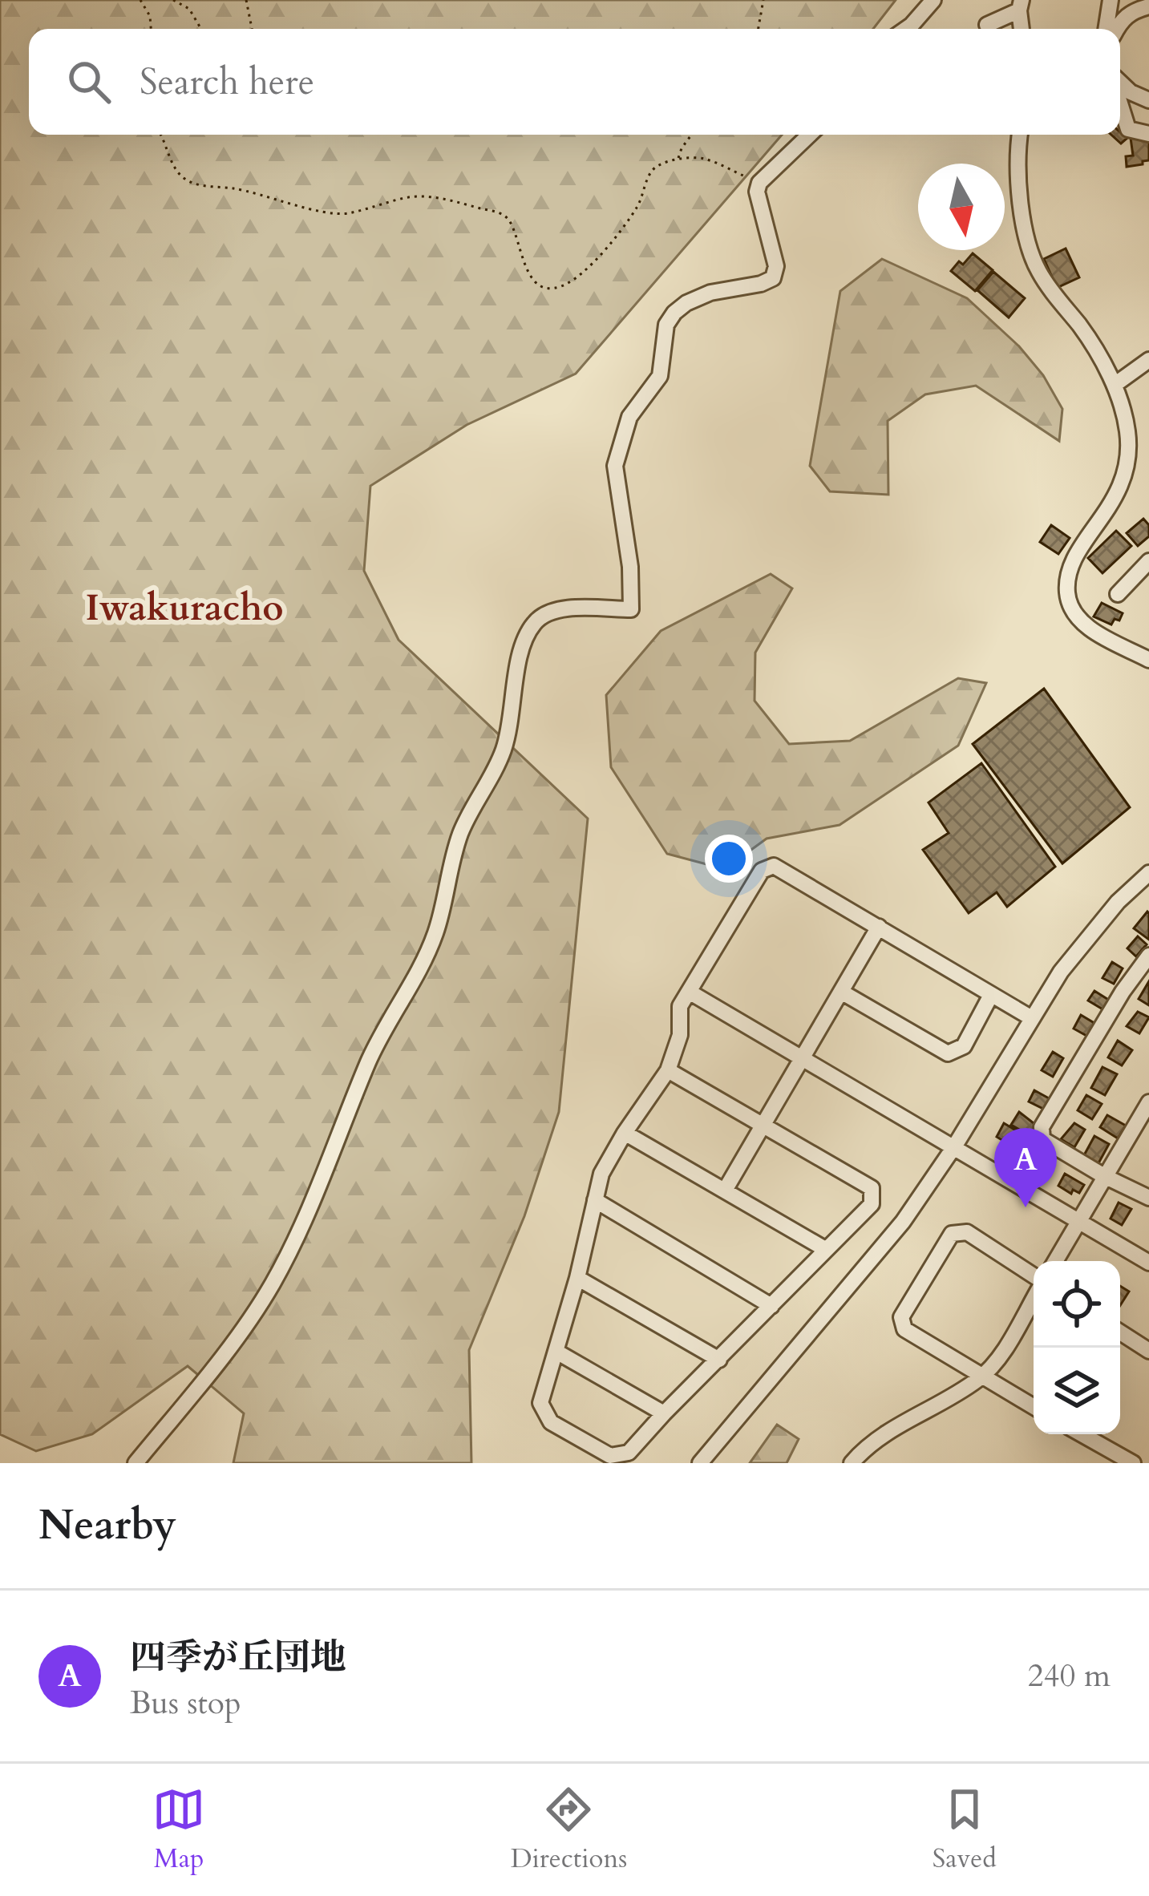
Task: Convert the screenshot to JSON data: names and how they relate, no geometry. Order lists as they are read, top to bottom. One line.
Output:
{"districts":["Iwakuracho"],"north":"bottom","page":{"search":"Search here","pins":"A","heading":"Nearby","list":[{"mark":"A","name":"四季が丘団地","note":"Bus stop","value":"240 m"}],"nav":["Map","Directions","Saved"]}}
